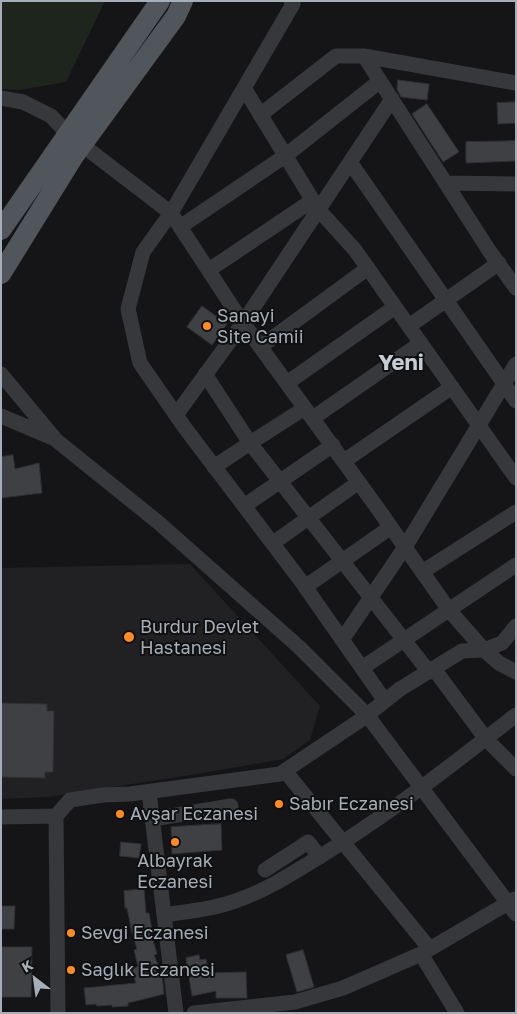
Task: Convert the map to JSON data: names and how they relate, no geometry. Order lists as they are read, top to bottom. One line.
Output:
{"districts":["Yeni"],"places":["Sanayi Site Camii","Burdur Devlet Hastanesi","Sabır Eczanesi","Avşar Eczanesi","Albayrak Eczanesi","Sevgi Eczanesi","Sağlık Eczanesi"],"north":"top left"}
